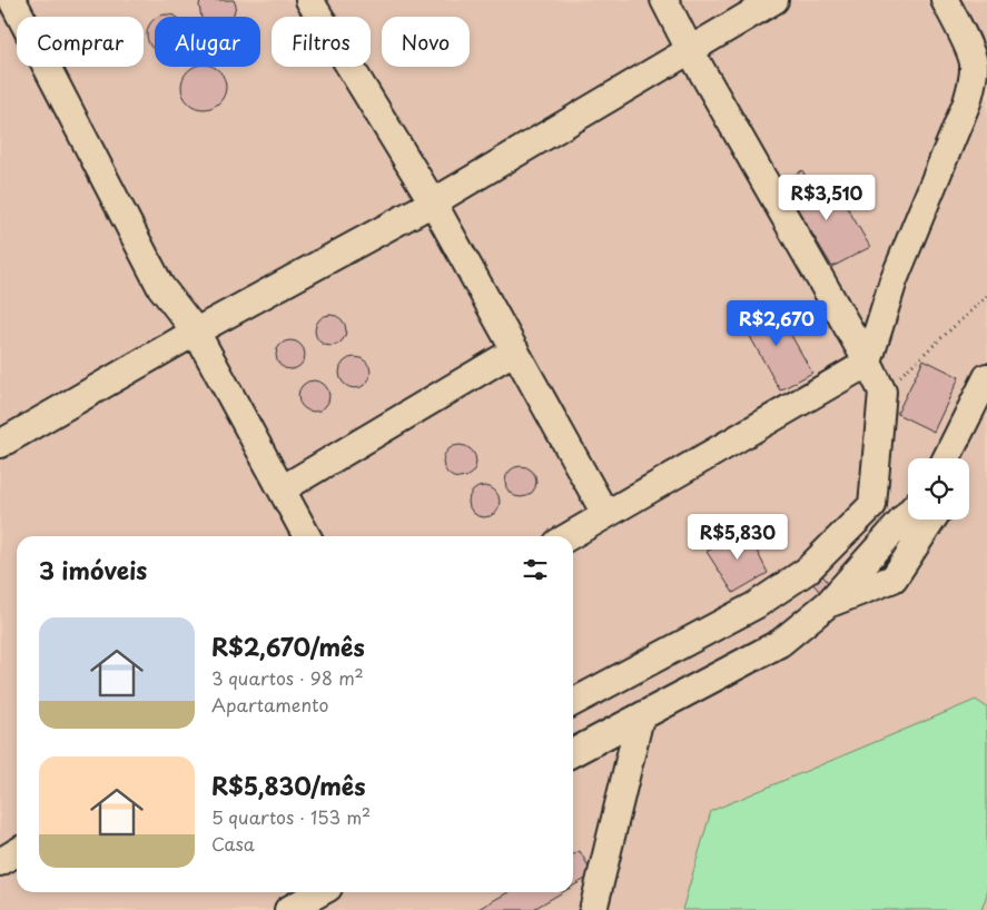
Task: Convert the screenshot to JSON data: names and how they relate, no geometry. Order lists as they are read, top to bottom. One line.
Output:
{"page":{"chip":["Comprar","Alugar","Filtros","Novo"],"price":["R$3,510","R$2,670","R$5,830"],"heading":"3 imóveis","list":[{"name":"R$2,670/mês","note":"3 quartos · 98 m² · Apartamento"},{"name":"R$5,830/mês","note":"5 quartos · 153 m² · Casa"}]}}
